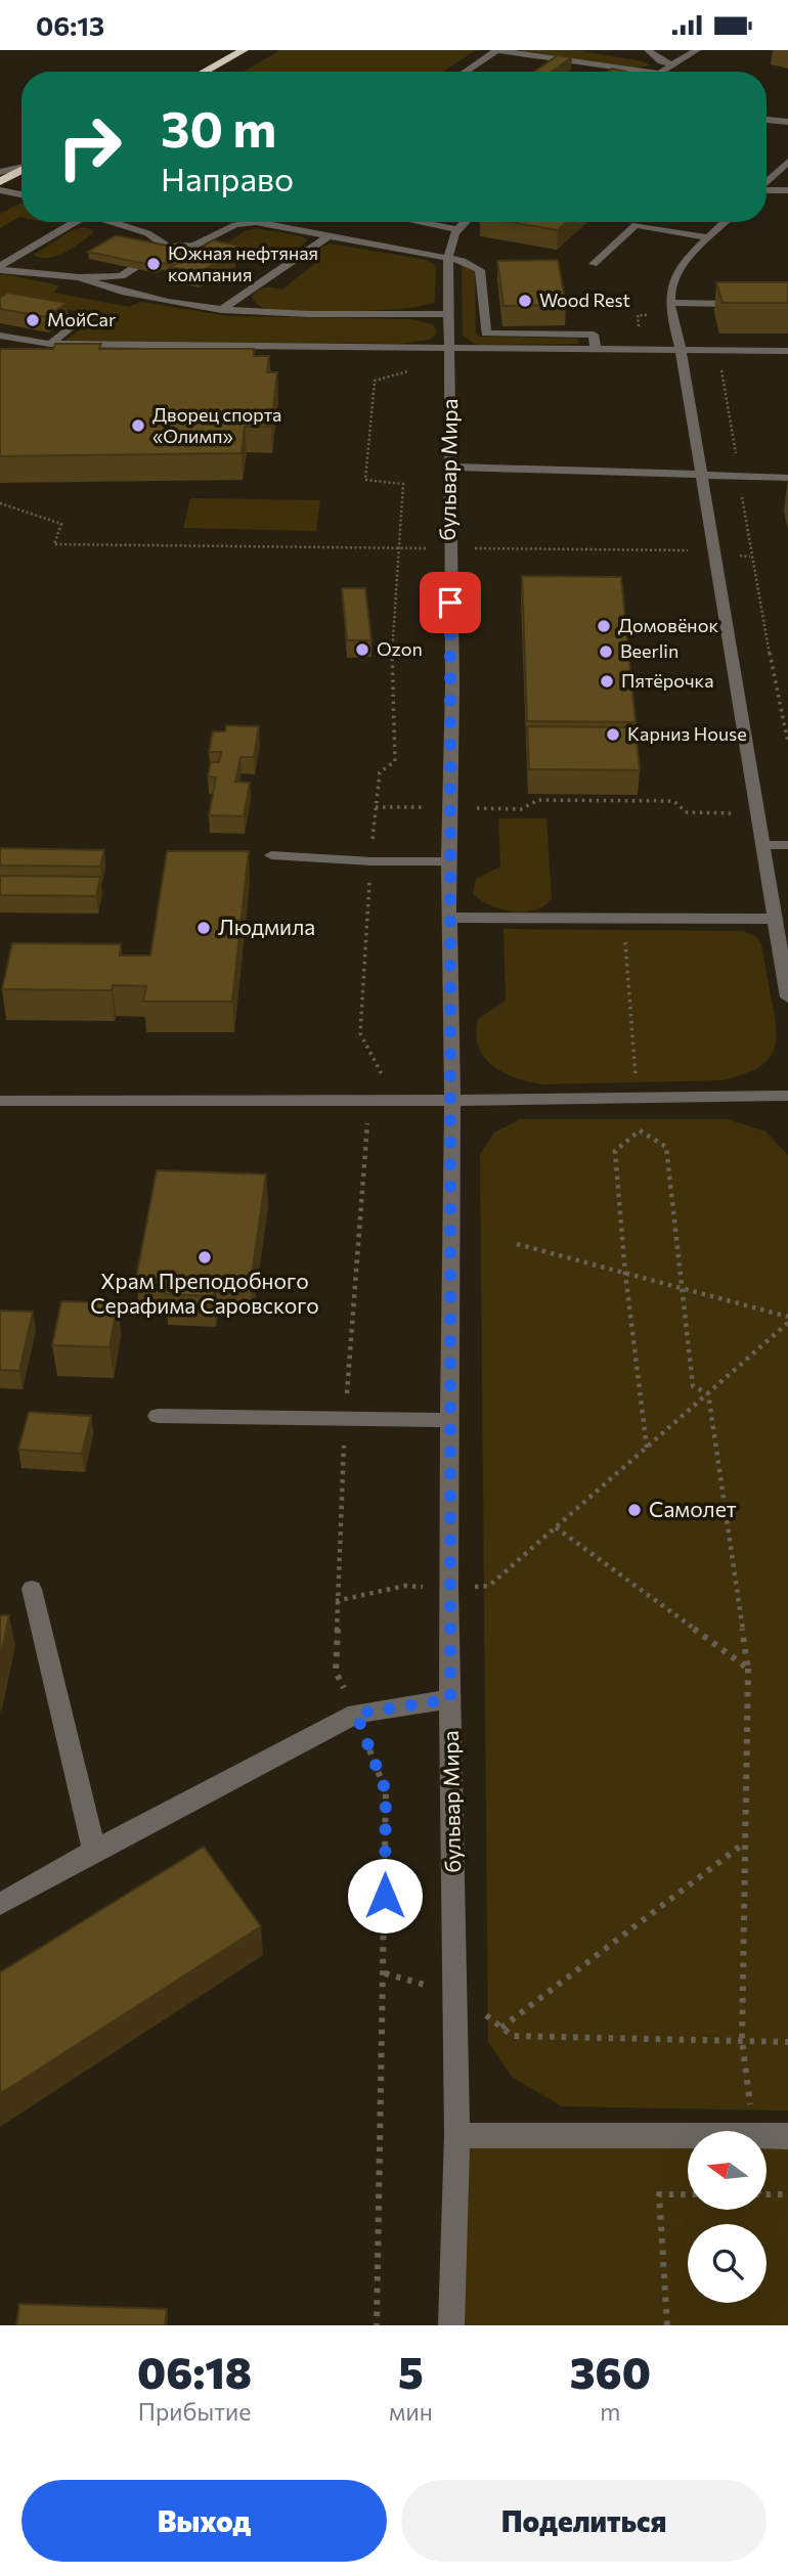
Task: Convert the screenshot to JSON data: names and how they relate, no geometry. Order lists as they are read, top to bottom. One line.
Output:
{"streets":{"street":["бульвар Мира"]},"places":["Южная нефтяная компания","Wood Rest","МойCar","Дворец спорта «Олимп»","Домовёнок","Ozon","Beerlin","Пятёрочка","Карниз House","Людмила","Храм Преподобного Серафима Саровского","Самолет"],"north":"left","page":{"status":"06:13","turn":["30 m","Направо"],"eta":["06:18","Прибытие","5","мин","360","m"],"buttons":["Выход","Поделиться"]}}
